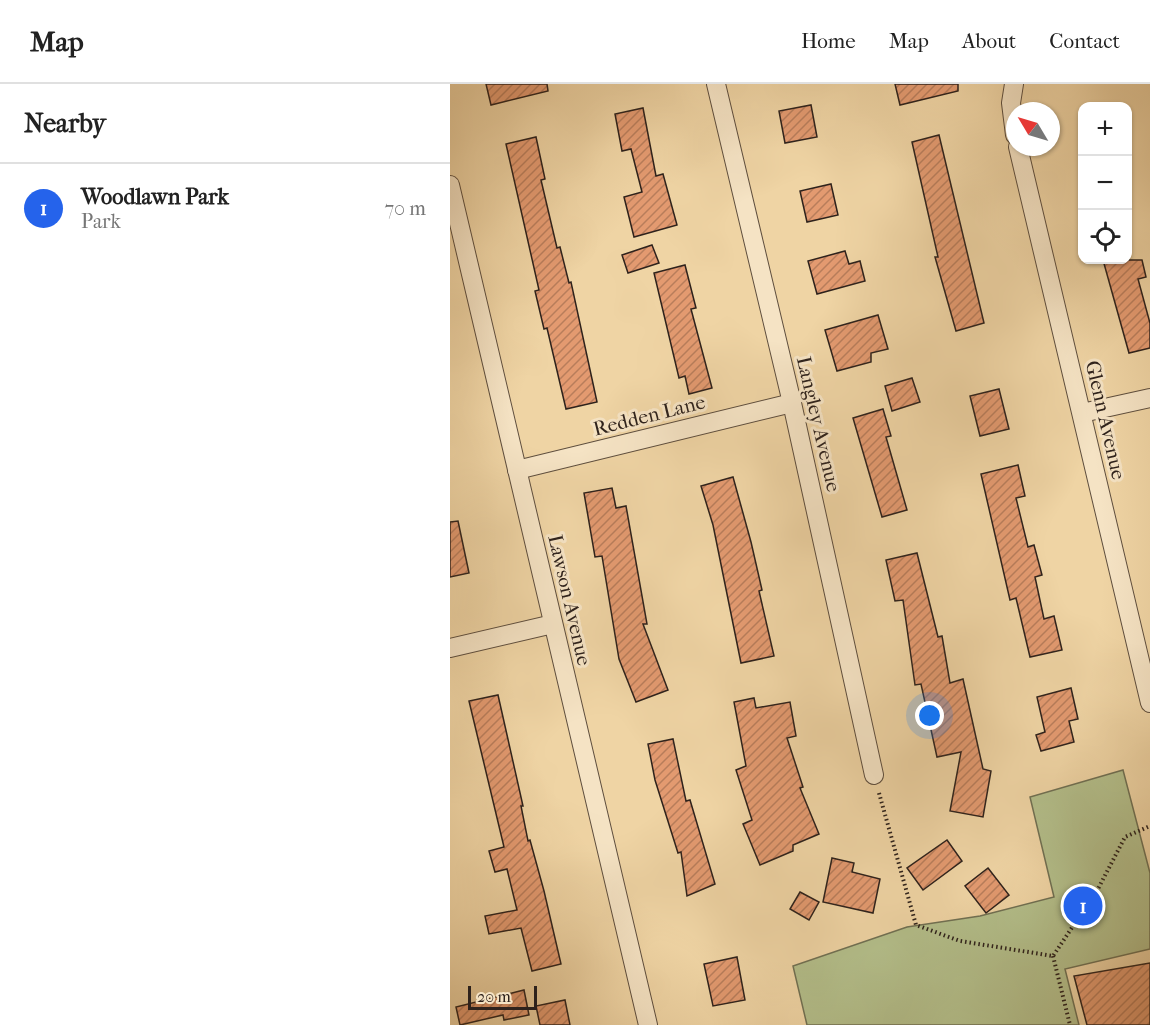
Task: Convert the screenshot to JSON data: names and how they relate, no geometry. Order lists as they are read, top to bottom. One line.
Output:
{"streets":{"street":["Redden Lane","Glenn Avenue","Langley Avenue","Lawson Avenue"]},"crossings":[["Redden Lane","Langley Avenue"],["Redden Lane","Lawson Avenue"]],"scale_bar":"20 m","north":"top left","page":{"header":"Map","nav":["Home","Map","About","Contact"],"heading":"Nearby","map_buttons":["+","−"],"list":[{"mark":"1","name":"Woodlawn Park","note":"Park","value":"70 m"}],"pins":"1","scale":"20 m"}}
